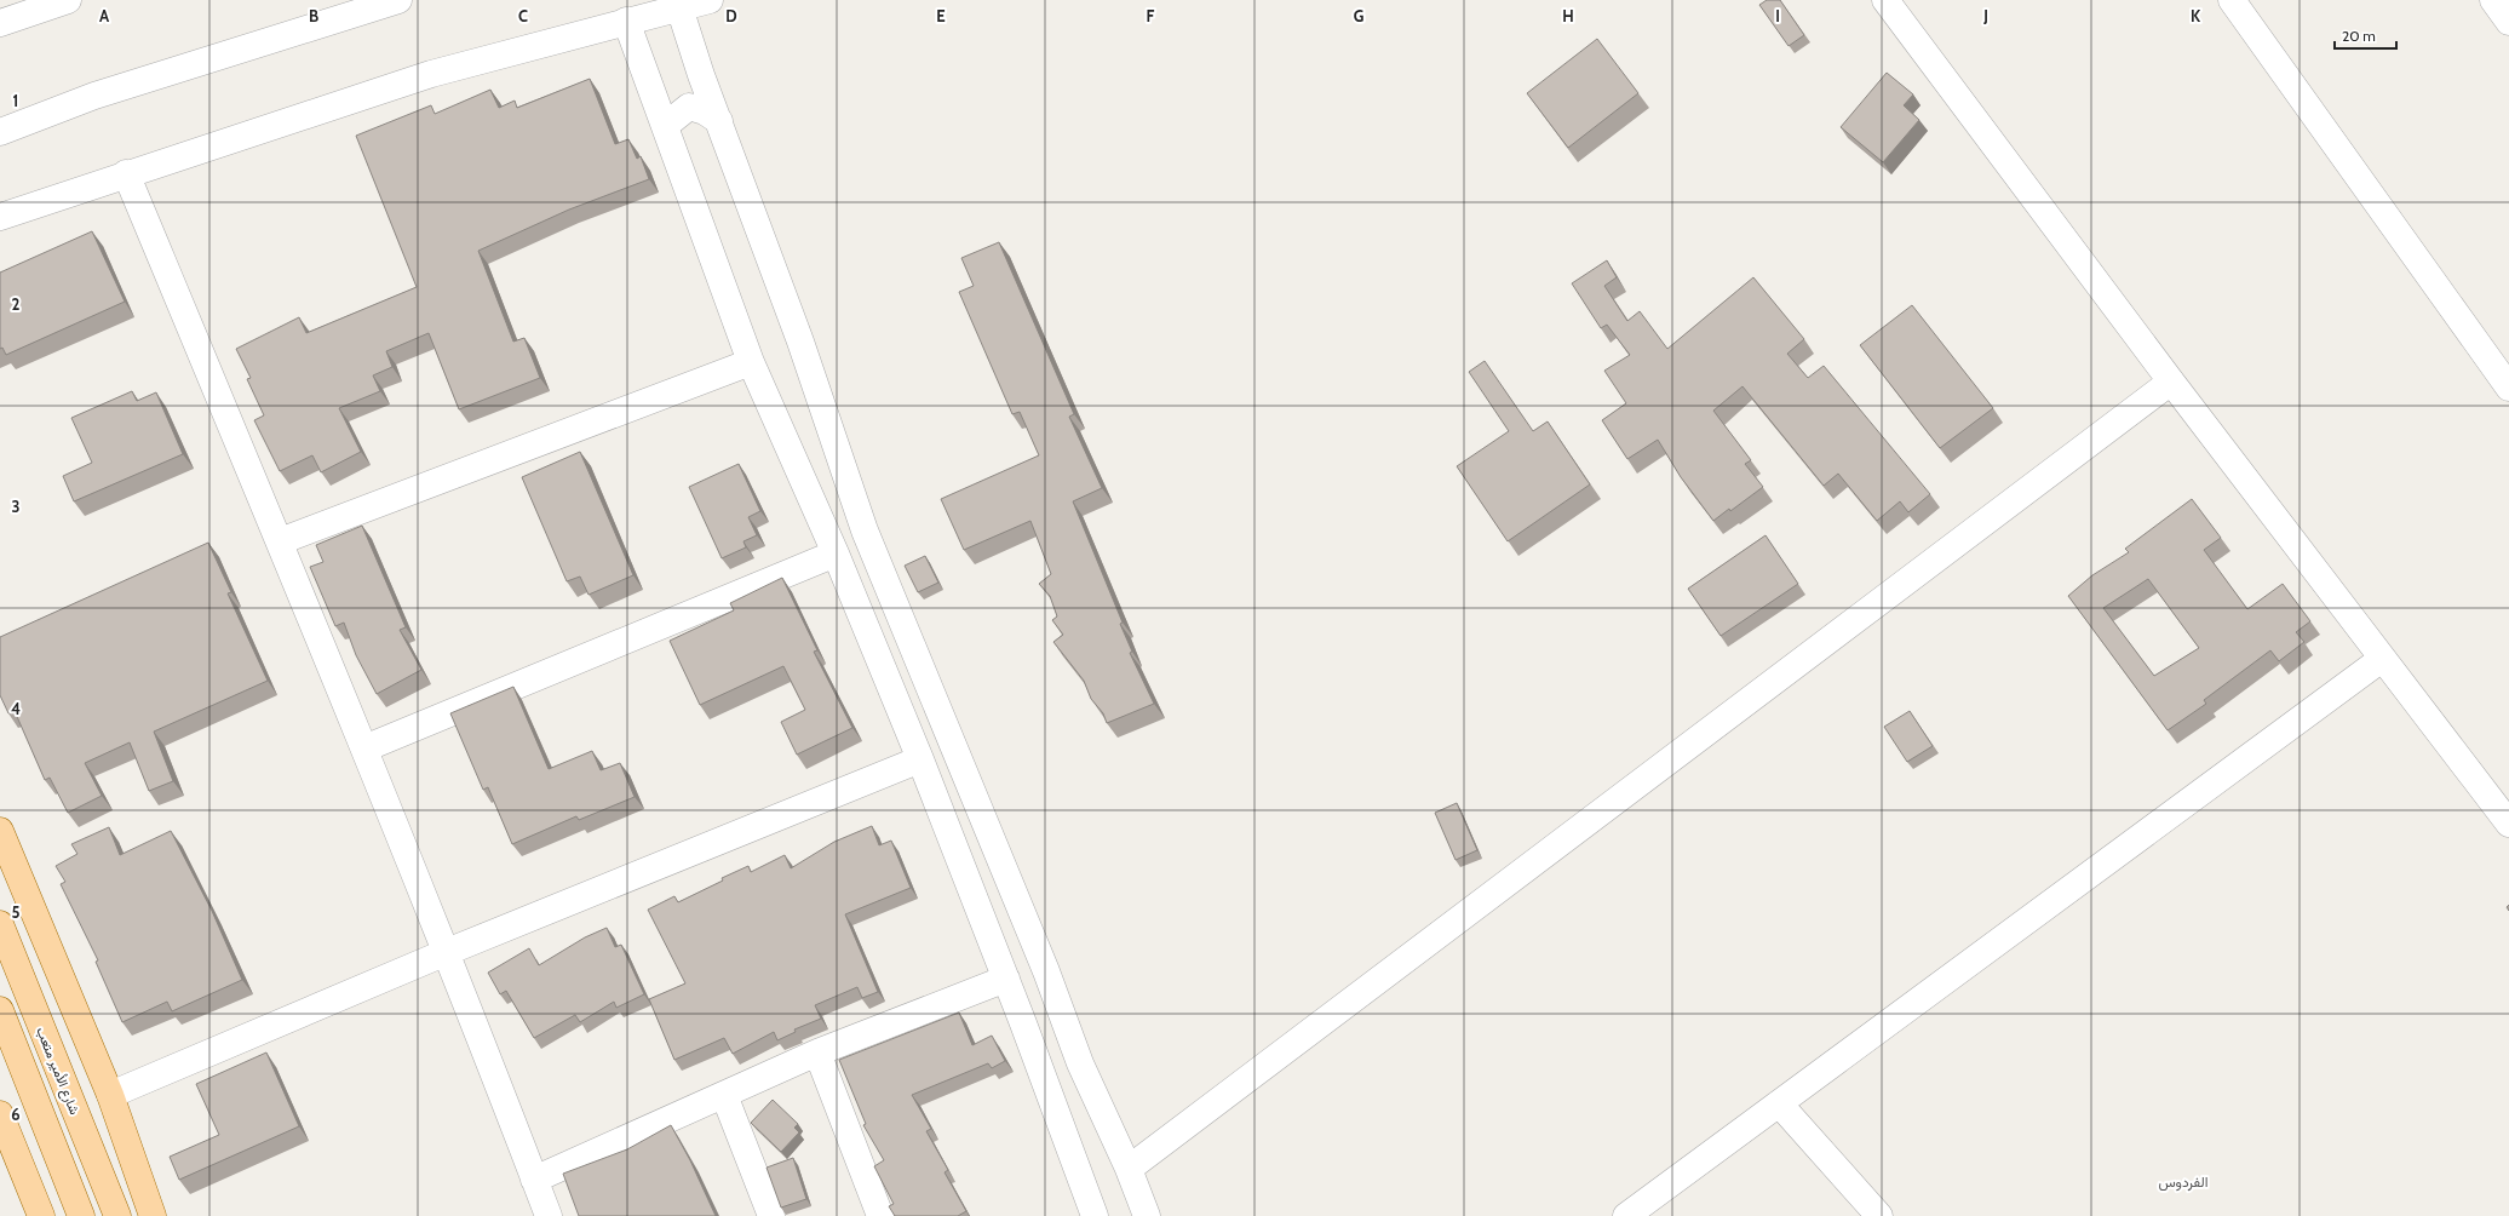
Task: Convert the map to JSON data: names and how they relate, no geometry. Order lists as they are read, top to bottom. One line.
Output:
{"streets":{"main road":["شارع الأمير متعب"]},"districts":["الفردوس"],"scale_bar":"20 m","grid":{"columns":["A","B","C","D","E","F","G","H","I","J","K"],"rows":["1","2","3","4","5","6"]}}
